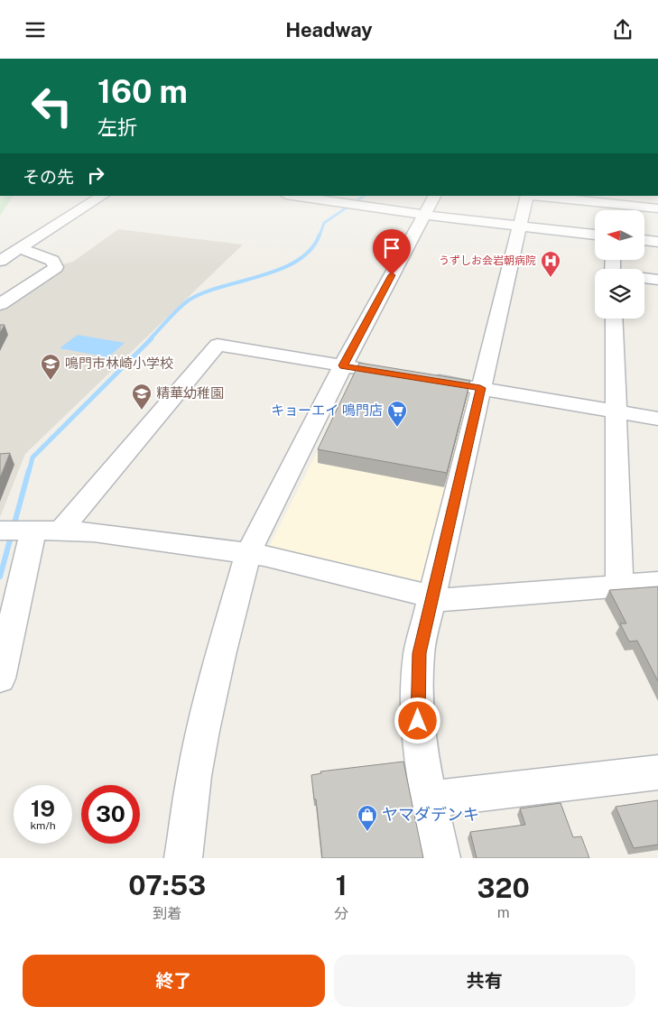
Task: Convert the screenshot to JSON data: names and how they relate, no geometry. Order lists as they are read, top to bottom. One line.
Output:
{"places":{"hospital":["うずしお会岩朝病院"],"school or university":["鳴門市林崎小学校","精華幼稚園"],"supermarket":["キョーエイ 鳴門店"],"shop":["ヤマダデンキ"]},"north":"left","page":{"header":"Headway","turn":["160 m","左折"],"then":"その先","speed":"19 km/h","limit":"30","eta":["07:53","到着","1","分","320","m"],"buttons":["終了","共有"]}}
